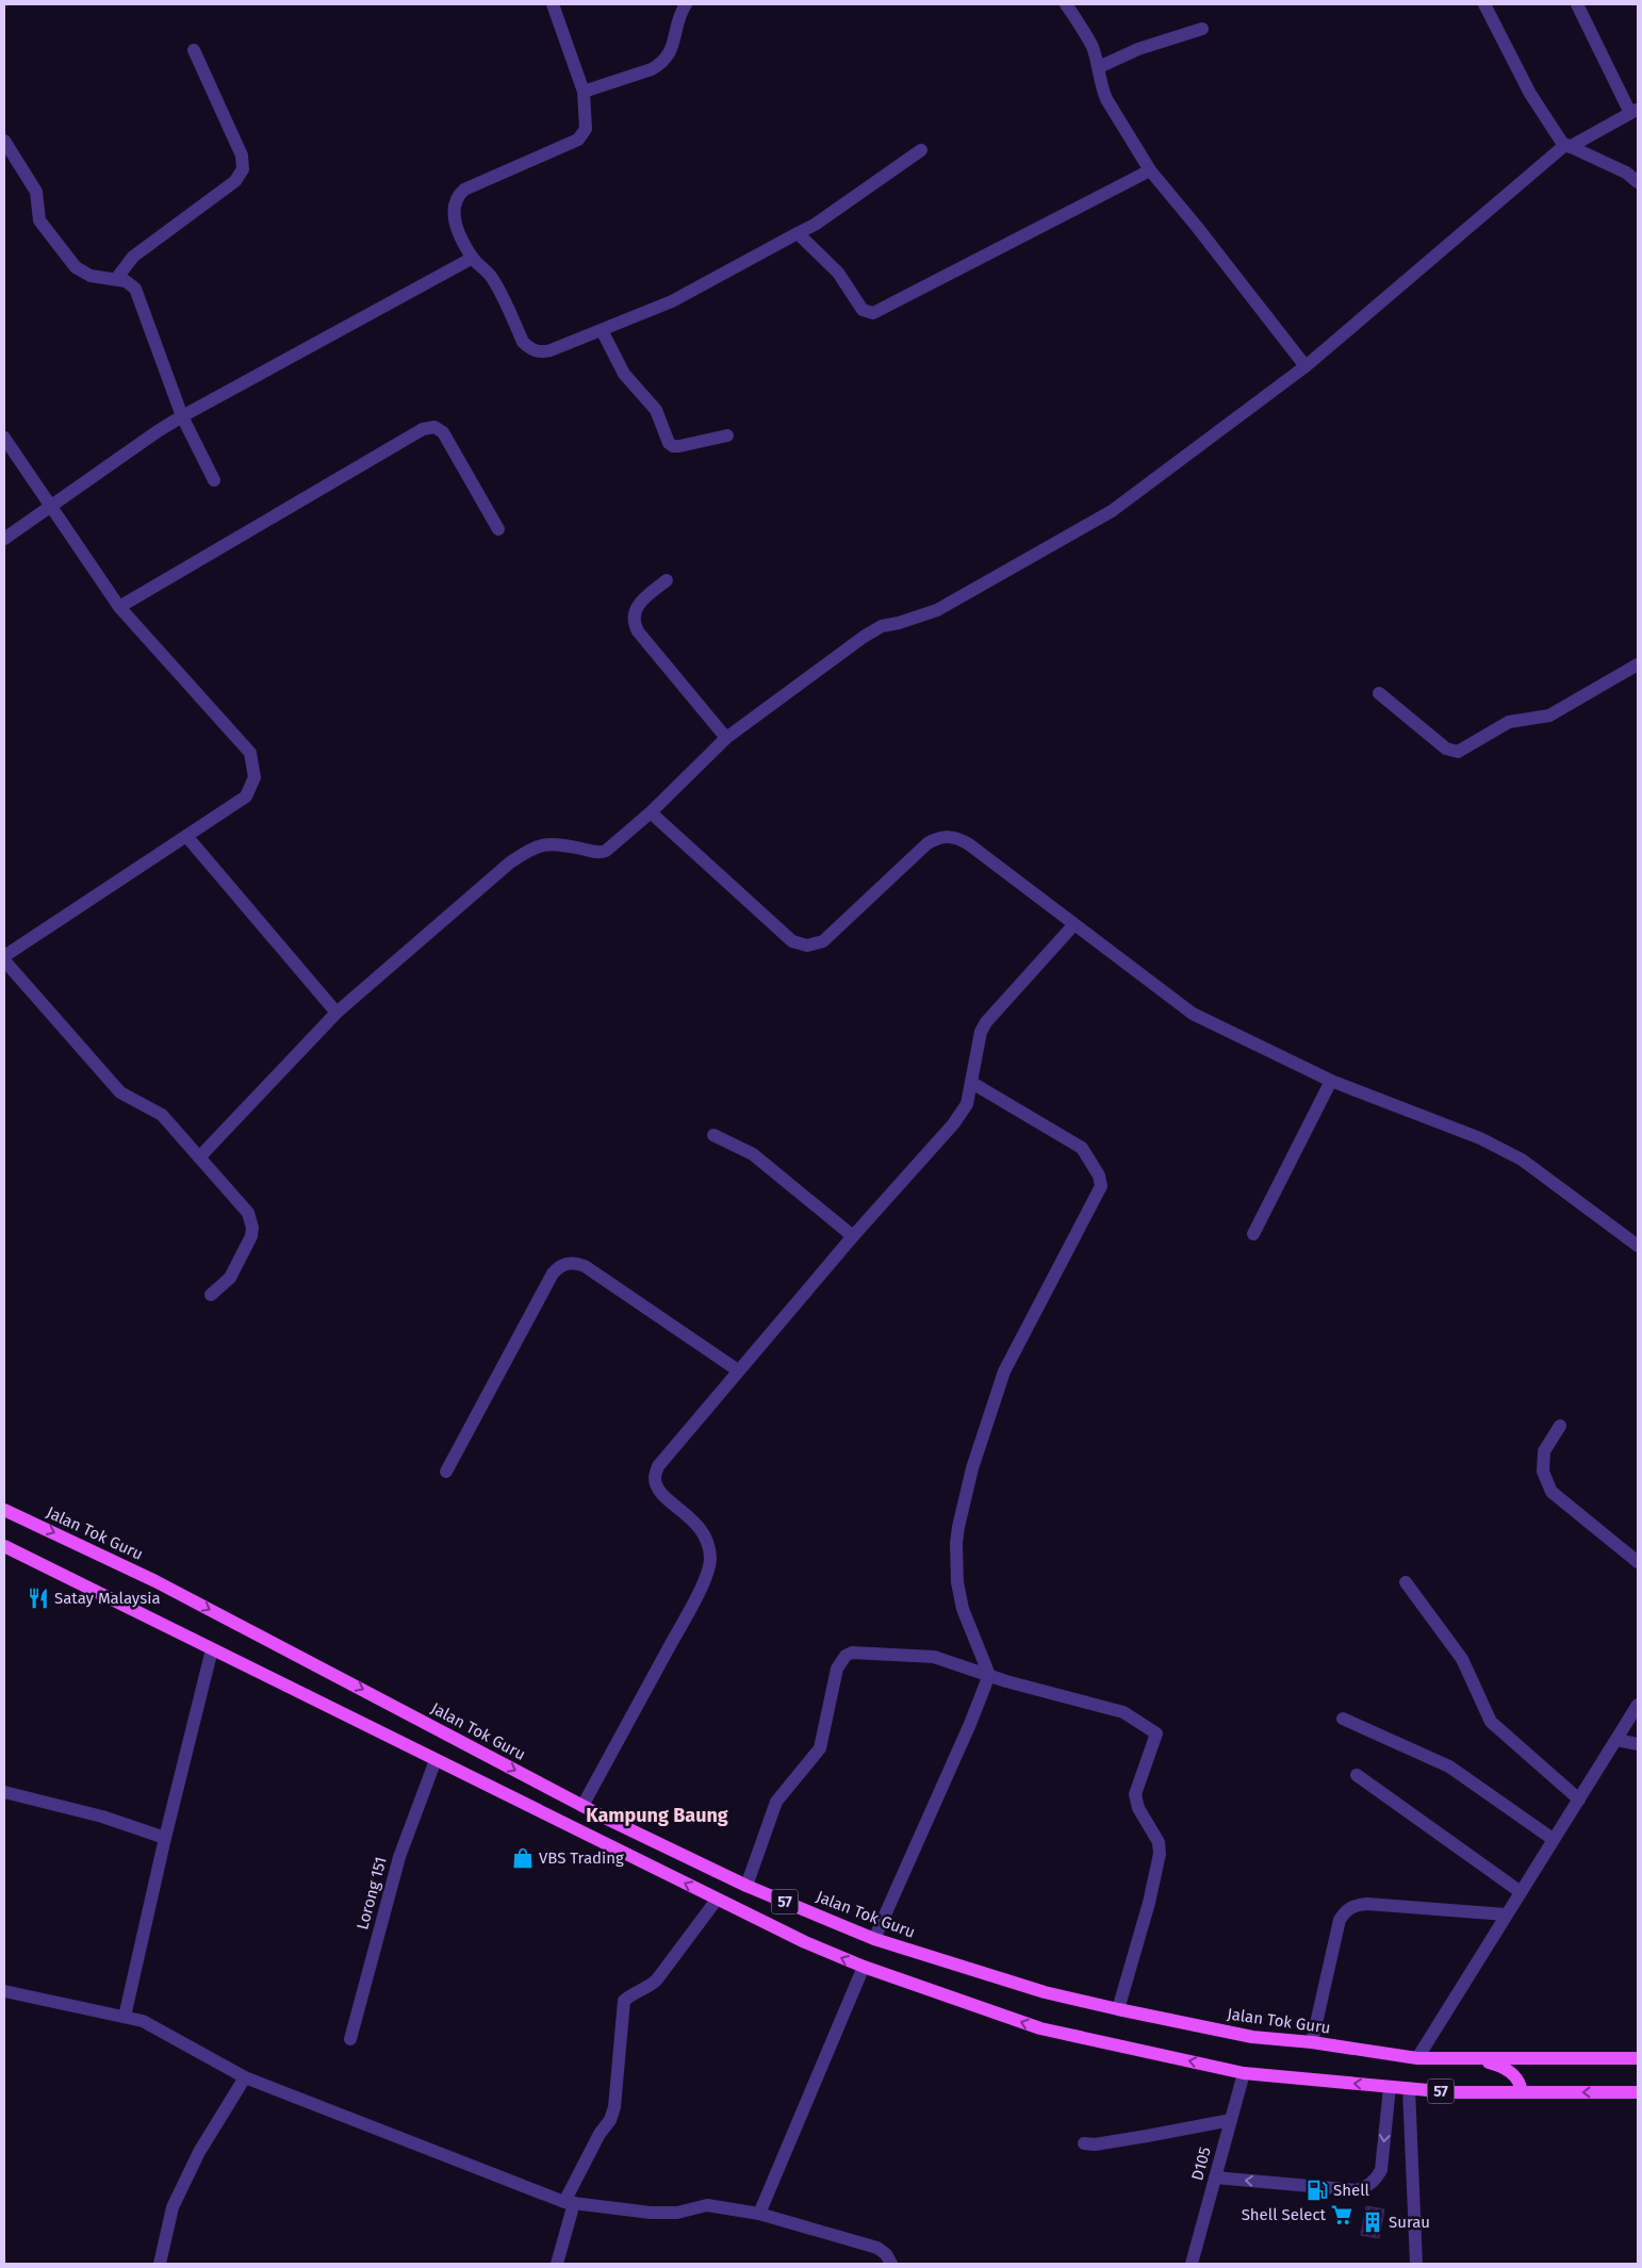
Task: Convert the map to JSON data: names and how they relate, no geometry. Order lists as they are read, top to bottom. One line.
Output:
{"streets":{"main road":["Jalan Tok Guru","57"],"street":["Lorong 151","D105"]},"crossings":[["Lorong 151","57"],["57","D105"]],"districts":["Kampung Baung"],"places":{"restaurant":["Satay Malaysia"],"shop":["VBS Trading"],"fuel station":["Shell"],"supermarket":["Shell Select"],"building":["Surau"]}}
